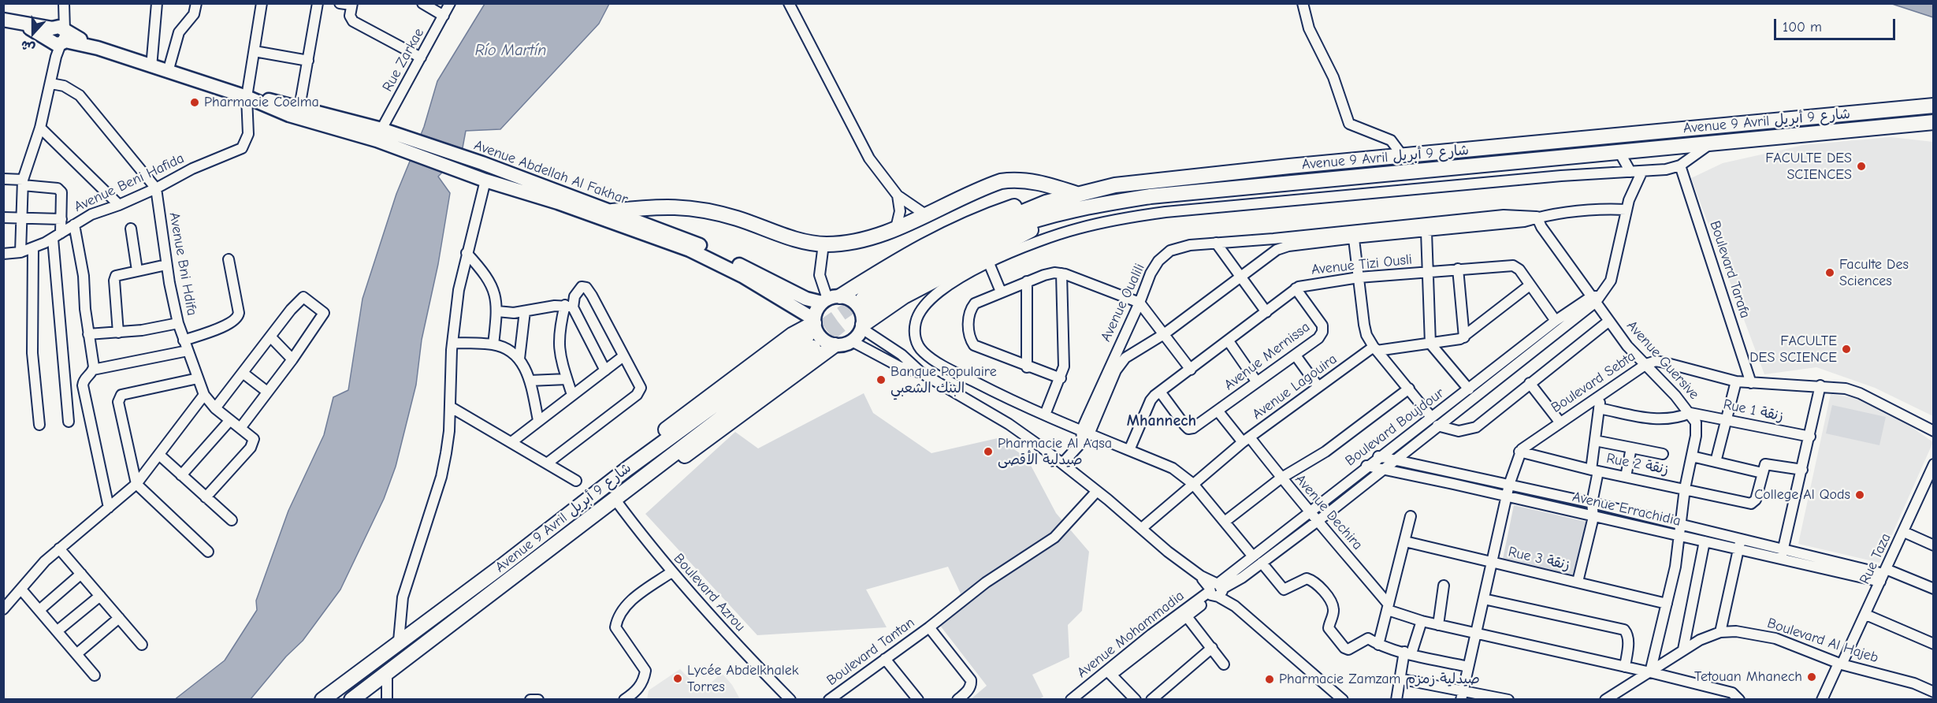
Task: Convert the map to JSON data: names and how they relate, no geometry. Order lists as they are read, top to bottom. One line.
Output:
{"streets":{"highway":["Avenue 9 Avril شارع 9 أبريل"],"main road":["Avenue Abdellah Al Fakhar"],"street":["Rue Zarkae","Avenue Beni Hafida","Avenue Bni Hdifa","Avenue Tizi Ousli","Boulevard Tarafa","Avenue Oualili","Avenue Mernissa","Avenue Guersive","Boulevard Sebta","Avenue Lagouira","Rue 1 زنقة","Boulevard Boujdour","Rue 2 زنقة","Avenue Errachidia","Avenue Dechira","Rue 3 زنقة","Rue Taza","Boulevard Azrou","Avenue Mohammadia","Boulevard Al Hajeb","Boulevard Tantan"]},"crossings":[["Rue Zarkae","Avenue Abdellah Al Fakhar"],["Avenue 9 Avril شارع 9 أبريل","Boulevard Azrou"],["Avenue Abdellah Al Fakhar","Avenue Beni Hafida"],["Avenue Beni Hafida","Avenue Bni Hdifa"],["Avenue Tizi Ousli","Avenue Mernissa"],["Avenue Tizi Ousli","Boulevard Boujdour"],["Boulevard Tarafa","Boulevard Sebta"],["Avenue Oualili","Avenue Guersive"],["Avenue Mernissa","Avenue Dechira"],["Avenue Guersive","Boulevard Sebta"],["Avenue Guersive","Rue 1 زنقة"],["Avenue Guersive","Boulevard Boujdour"],["Avenue Guersive","Rue 2 زنقة"],["Avenue Guersive","Avenue Errachidia"],["Avenue Guersive","Rue 3 زنقة"],["Avenue Guersive","Boulevard Al Hajeb"],["Boulevard Sebta","Rue 2 زنقة"],["Avenue Lagouira","Avenue Dechira"],["Boulevard Boujdour","Avenue Errachidia"],["Boulevard Boujdour","Avenue Dechira"],["Boulevard Boujdour","Avenue Mohammadia"],["Avenue Errachidia","Rue Taza"],["Rue Taza","Boulevard Al Hajeb"]],"districts":["Mhannech"],"water":["Río Martín"],"places":["Pharmacie Coelma","FACULTE DES SCIENCES","Faculte Des Sciences","FACULTE DES SCIENCE","Banque Populaire البنك الشعبي","Pharmacie Al Aqsa صيدلية الأقصى","College Al Qods","Tetouan Mhanech","Lycée Abdelkhalek Torres","Pharmacie Zamzam صيدلية زمزم"],"scale_bar":"100 m","north":"bottom"}
